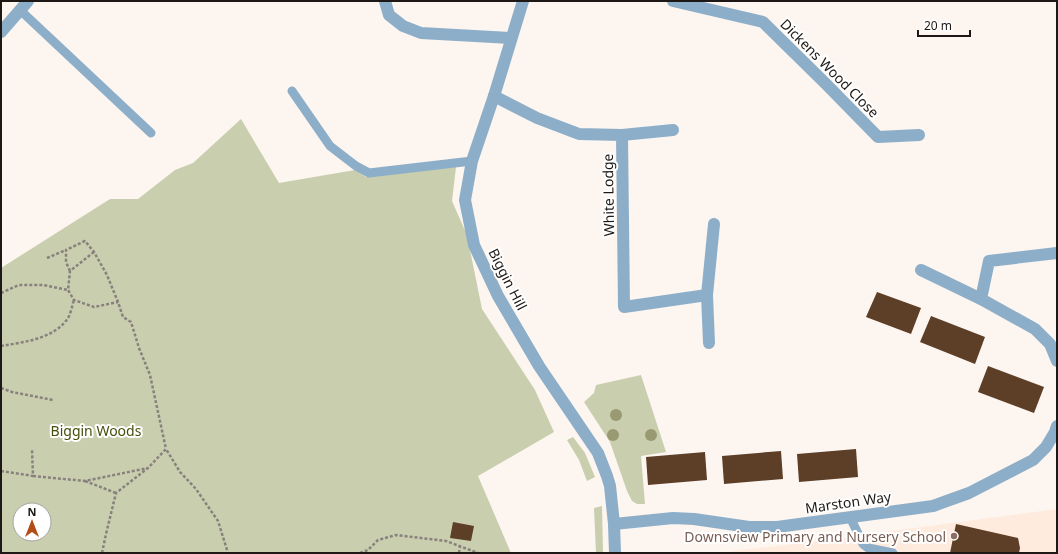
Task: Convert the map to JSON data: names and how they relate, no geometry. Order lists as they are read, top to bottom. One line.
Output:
{"streets":{"street":["Dickens Wood Close","White Lodge","Biggin Hill","Marston Way"]},"crossings":[["White Lodge","Biggin Hill"],["Biggin Hill","Marston Way"]],"parks":["Biggin Woods"],"places":["Downsview Primary and Nursery School"],"scale_bar":"20 m","north":"top"}
